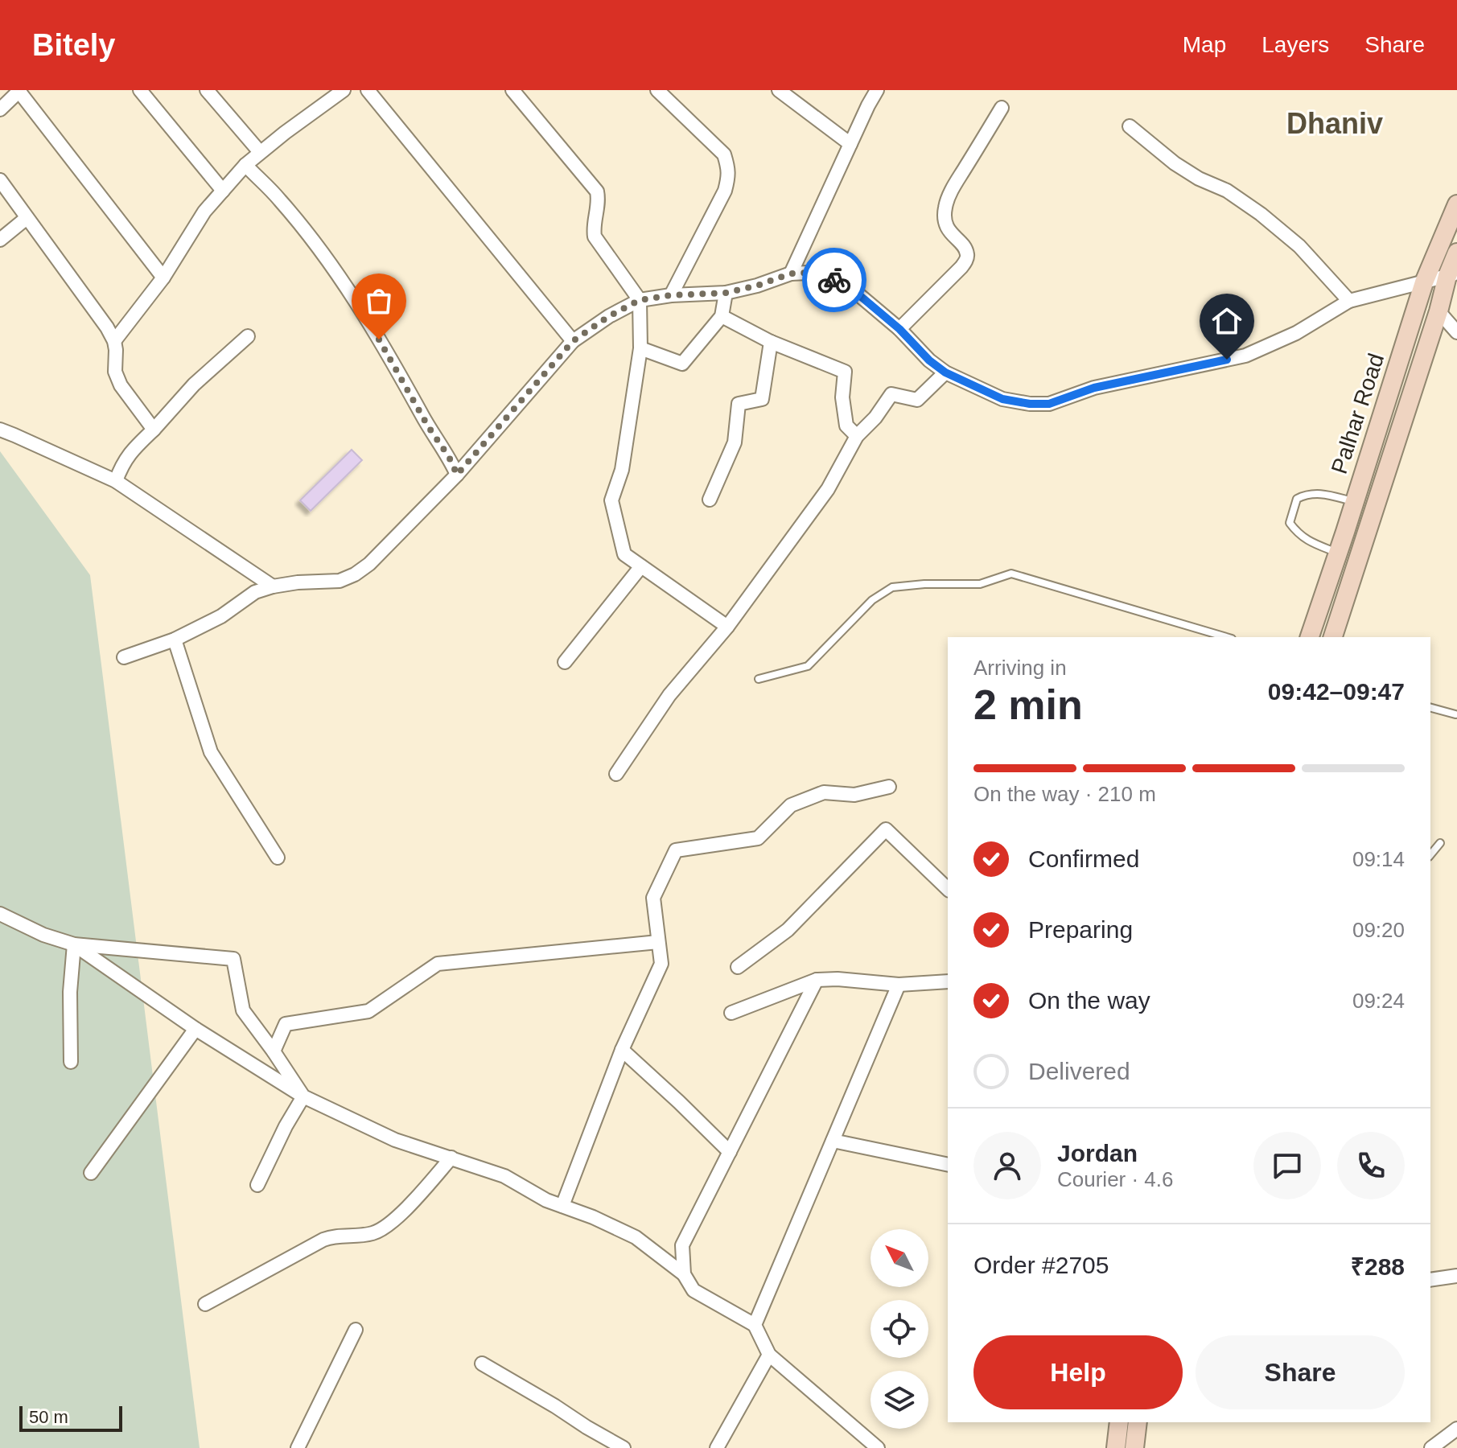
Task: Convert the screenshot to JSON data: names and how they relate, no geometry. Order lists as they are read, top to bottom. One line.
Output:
{"streets":{"main road":["Palhar Road"]},"districts":["Dhaniv"],"scale_bar":"50 m","north":"top left","page":{"header":"Bitely","nav":["Map","Layers","Share"],"heading":["2 min","Arriving in","09:42–09:47"],"panel":["Jordan","Courier · 4.6","Order #2705","₹288"],"bar":"On the way · 210 m","list":[["Confirmed","09:14"],["Preparing","09:20"],["On the way","09:24"],"Delivered"],"buttons":["Help","Share"],"scale":"50 m"}}
